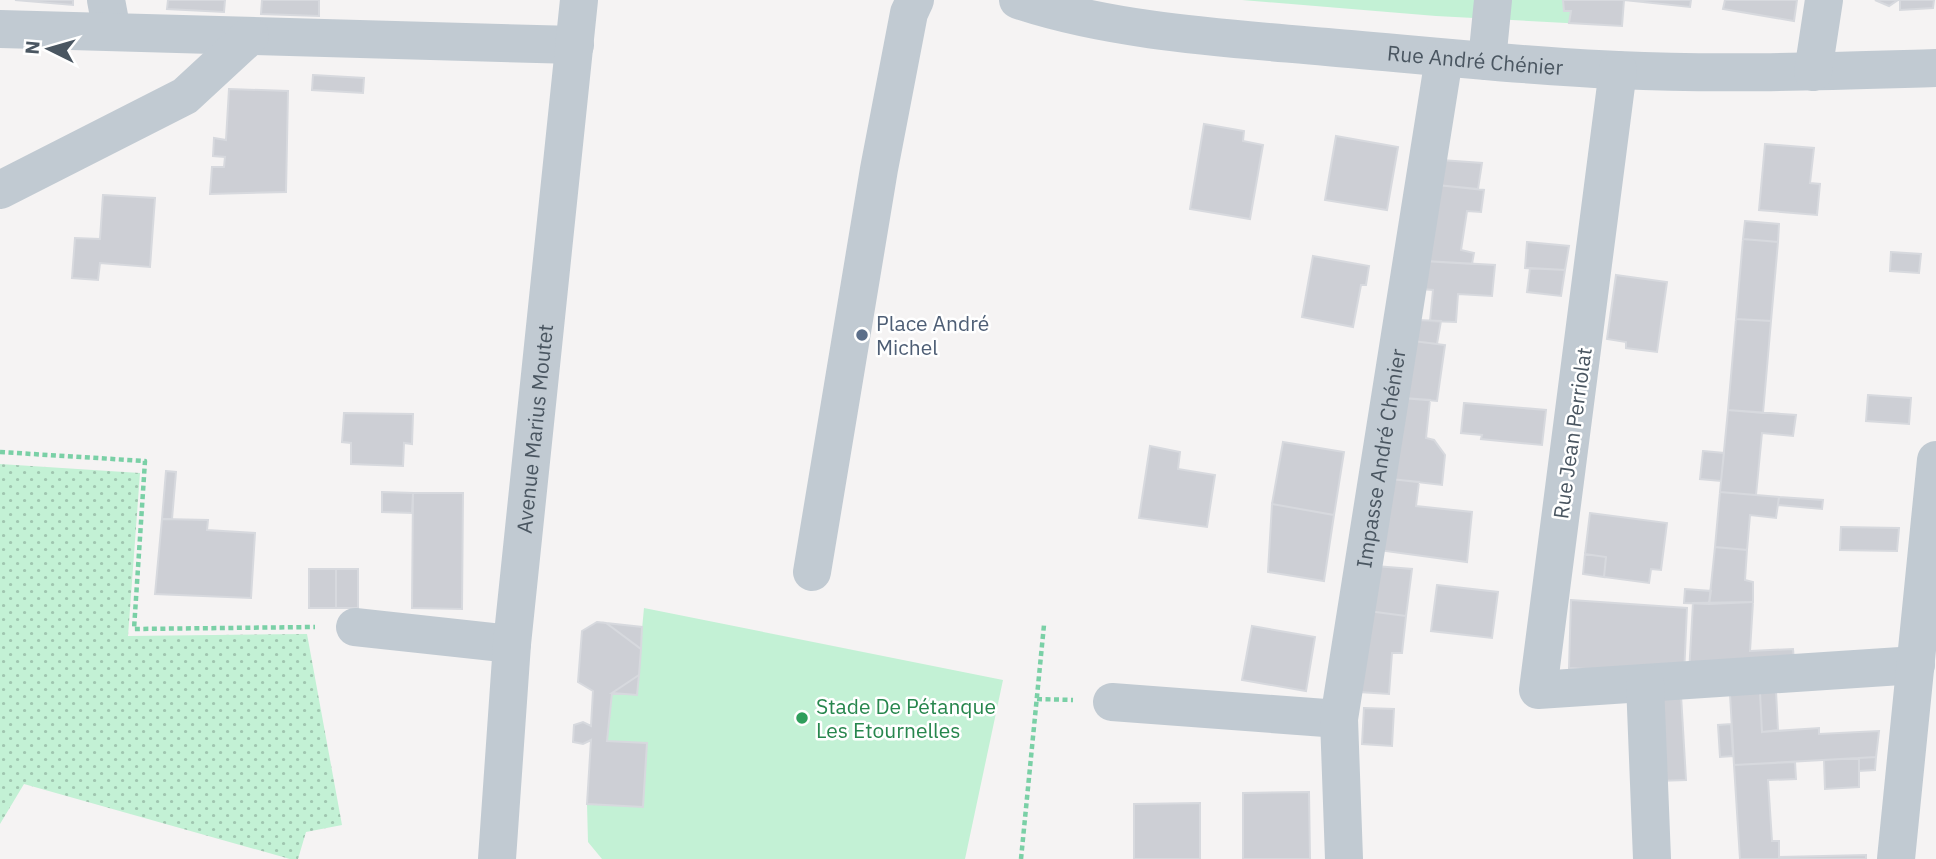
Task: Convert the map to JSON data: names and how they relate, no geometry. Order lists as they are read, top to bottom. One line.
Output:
{"streets":{"street":["Rue André Chénier","Avenue Marius Moutet","Rue Jean Perriolat","Impasse André Chénier"]},"crossings":[["Rue André Chénier","Rue Jean Perriolat"],["Rue André Chénier","Impasse André Chénier"]],"places":["Place André Michel","Stade De Pétanque Les Etournelles"],"north":"left"}
